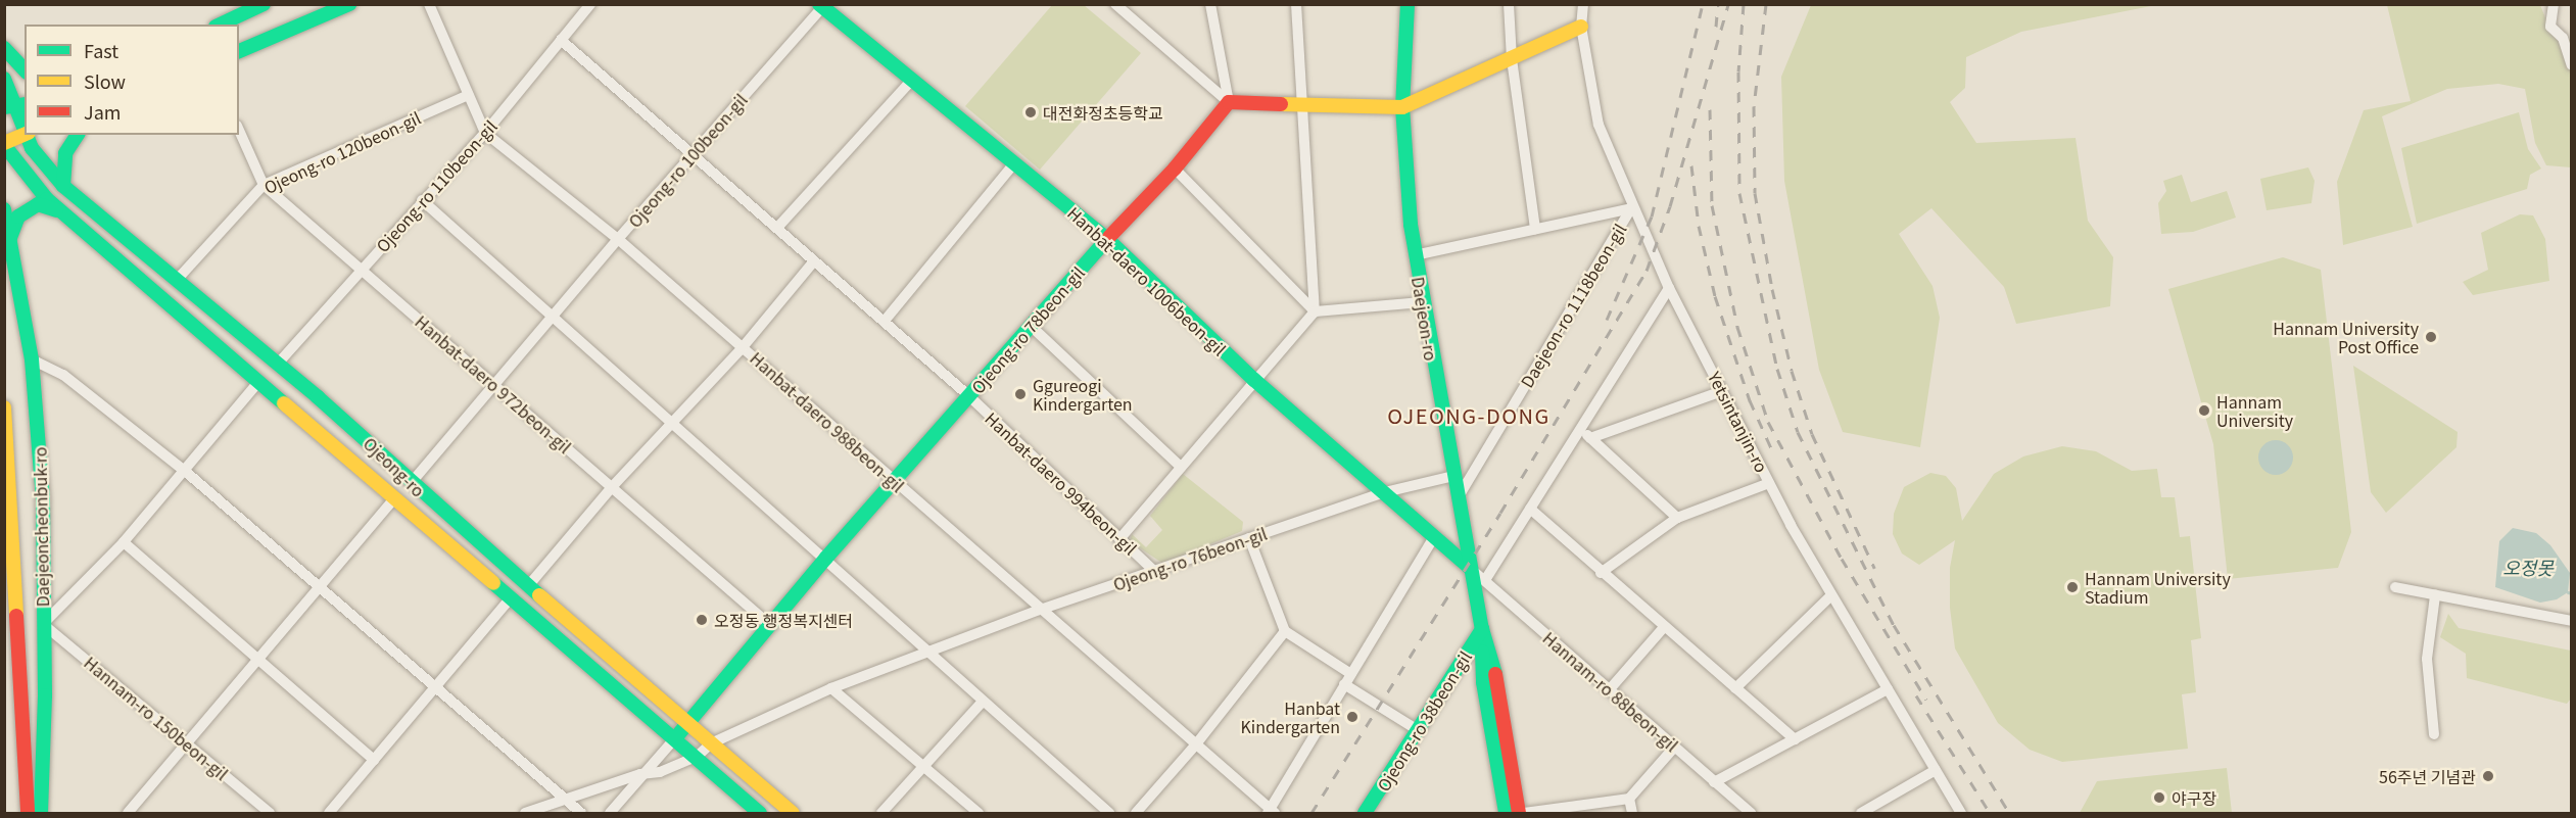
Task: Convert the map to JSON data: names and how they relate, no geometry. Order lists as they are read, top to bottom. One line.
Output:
{"streets":{"main road":["Hanbat-daero 1006beon-gil","Daejeon-ro","Ojeong-ro 78beon-gil","Ojeong-ro","Daejeoncheonbuk-ro","Ojeong-ro 38beon-gil"],"street":["Ojeong-ro 120beon-gil","Ojeong-ro 100beon-gil","Ojeong-ro 110beon-gil","Daejeon-ro 1118beon-gil","Hanbat-daero 972beon-gil","Hanbat-daero 988beon-gil","Yetsintanjin-ro","Hanbat-daero 994beon-gil","Ojeong-ro 76beon-gil","Hannam-ro 88beon-gil","Hannam-ro 150beon-gil"]},"crossings":[["Ojeong-ro 120beon-gil","Hanbat-daero 972beon-gil"],["Ojeong-ro 120beon-gil","Hanbat-daero 988beon-gil"],["Ojeong-ro 120beon-gil","Ojeong-ro"],["Ojeong-ro 100beon-gil","Hanbat-daero 1006beon-gil"],["Ojeong-ro 100beon-gil","Hanbat-daero 972beon-gil"],["Ojeong-ro 100beon-gil","Hanbat-daero 988beon-gil"],["Ojeong-ro 100beon-gil","Ojeong-ro"],["Ojeong-ro 100beon-gil","Hanbat-daero 994beon-gil"],["Ojeong-ro 110beon-gil","Hanbat-daero 972beon-gil"],["Ojeong-ro 110beon-gil","Hanbat-daero 988beon-gil"],["Ojeong-ro 110beon-gil","Ojeong-ro"],["Ojeong-ro 110beon-gil","Hanbat-daero 994beon-gil"],["Hanbat-daero 1006beon-gil","Daejeon-ro"],["Hanbat-daero 1006beon-gil","Ojeong-ro 78beon-gil"],["Hanbat-daero 1006beon-gil","Ojeong-ro 76beon-gil"],["Hanbat-daero 1006beon-gil","Hannam-ro 88beon-gil"],["Daejeon-ro 1118beon-gil","Daejeon-ro"],["Daejeon-ro 1118beon-gil","Yetsintanjin-ro"],["Daejeon-ro","Ojeong-ro 76beon-gil"],["Daejeon-ro","Hannam-ro 88beon-gil"],["Daejeon-ro","Ojeong-ro 38beon-gil"],["Ojeong-ro 78beon-gil","Hanbat-daero 972beon-gil"],["Ojeong-ro 78beon-gil","Hanbat-daero 988beon-gil"],["Ojeong-ro 78beon-gil","Ojeong-ro"],["Ojeong-ro 78beon-gil","Hanbat-daero 994beon-gil"],["Hanbat-daero 988beon-gil","Ojeong-ro 76beon-gil"],["Ojeong-ro","Ojeong-ro 76beon-gil"],["Hanbat-daero 994beon-gil","Ojeong-ro 76beon-gil"],["Daejeoncheonbuk-ro","Hannam-ro 150beon-gil"]],"districts":["OJEONG-DONG"],"water":["오정못"],"places":["대전화정초등학교","Hannam University Post Office","Ggureogi Kindergarten","Hannam University","Hannam University Stadium","오정동 행정복지센터","Hanbat Kindergarten","56주년 기념관","야구장"],"legend":["Fast","Slow","Jam"]}
